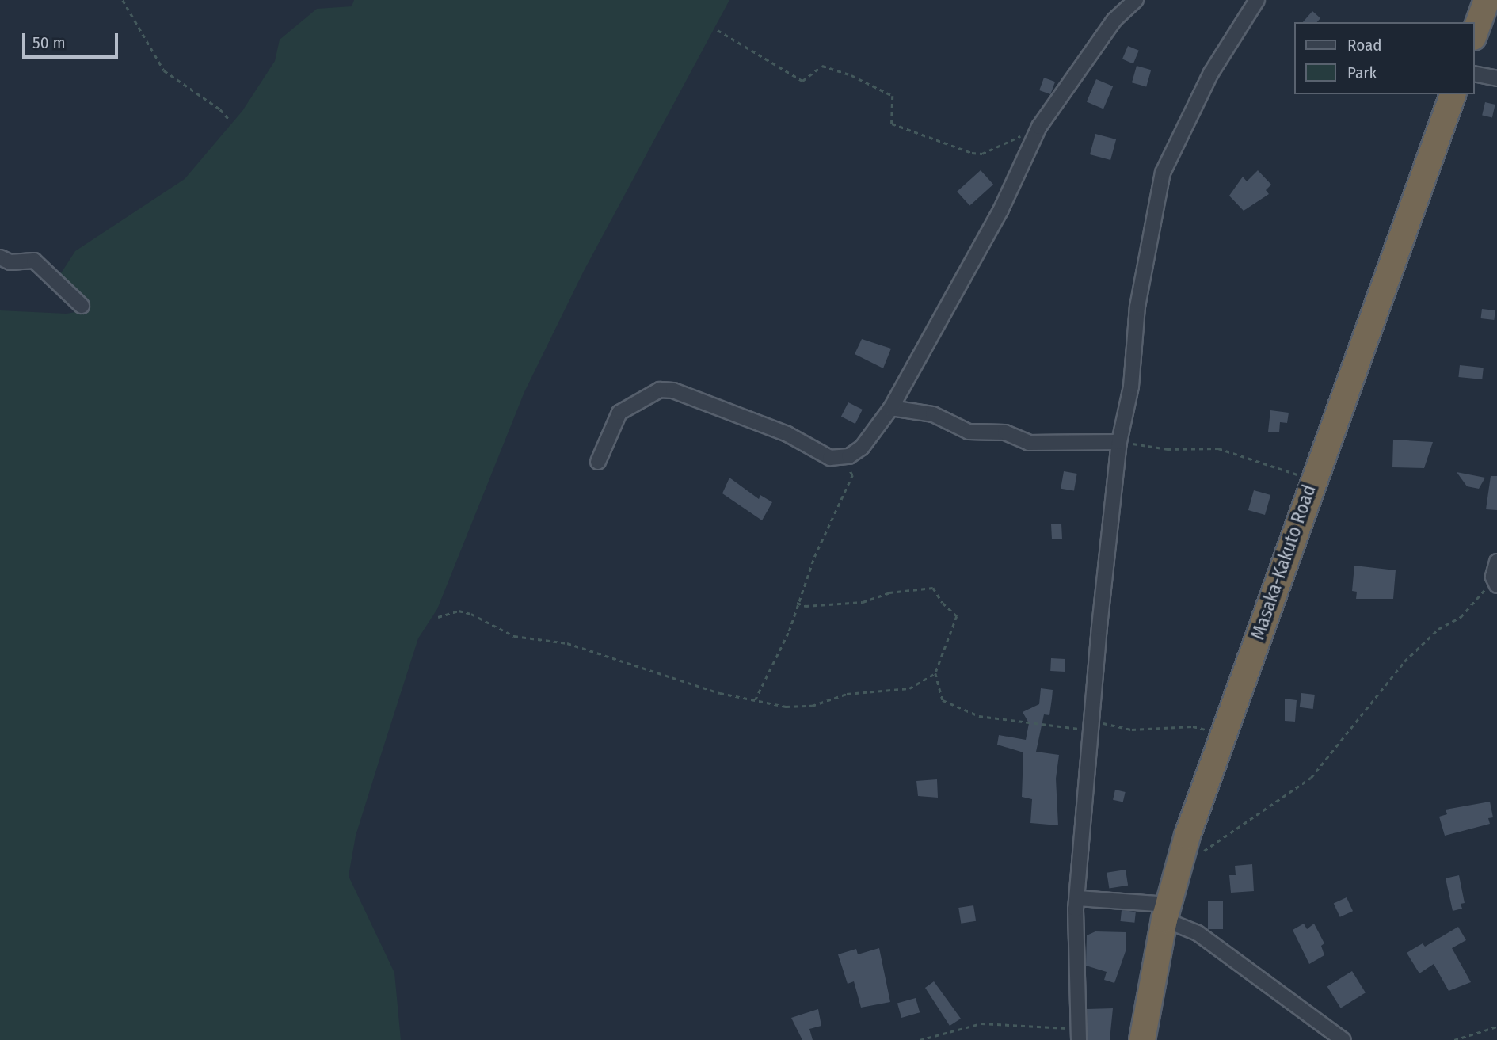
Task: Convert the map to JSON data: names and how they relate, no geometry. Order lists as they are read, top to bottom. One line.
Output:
{"streets":{"highway":["Masaka-Kakuto Road"]},"legend":["Road","Park"],"scale_bar":"50 m"}
